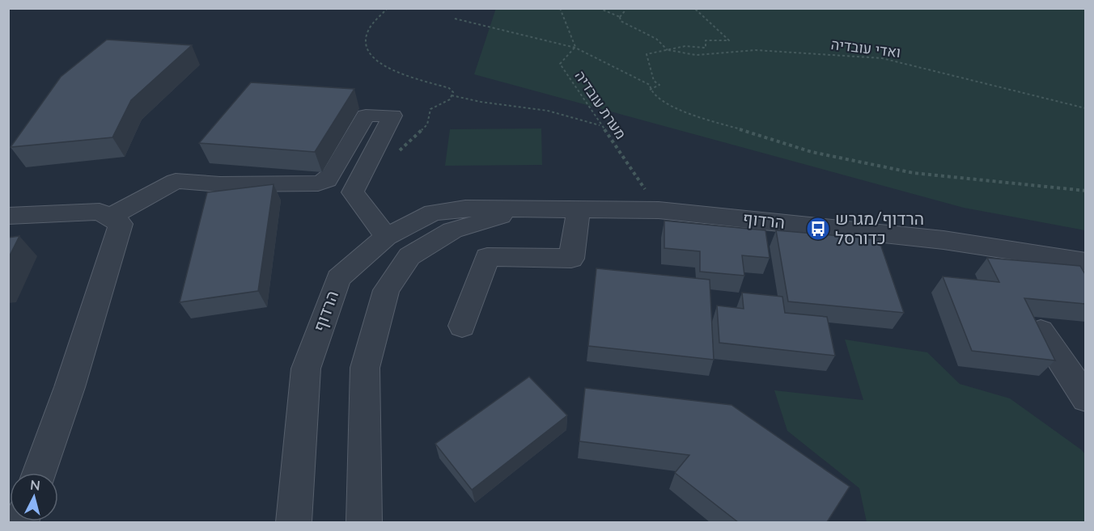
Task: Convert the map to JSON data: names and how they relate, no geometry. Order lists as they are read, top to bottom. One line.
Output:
{"streets":{"street":["הרדוף"],"path":["ואדי עובדיה","מערת עובדיה"]},"crossings":[["מערת עובדיה","הרדוף"]],"places":{"bus stop":["הרדוף/מגרש כדורסל"]},"north":"top"}
